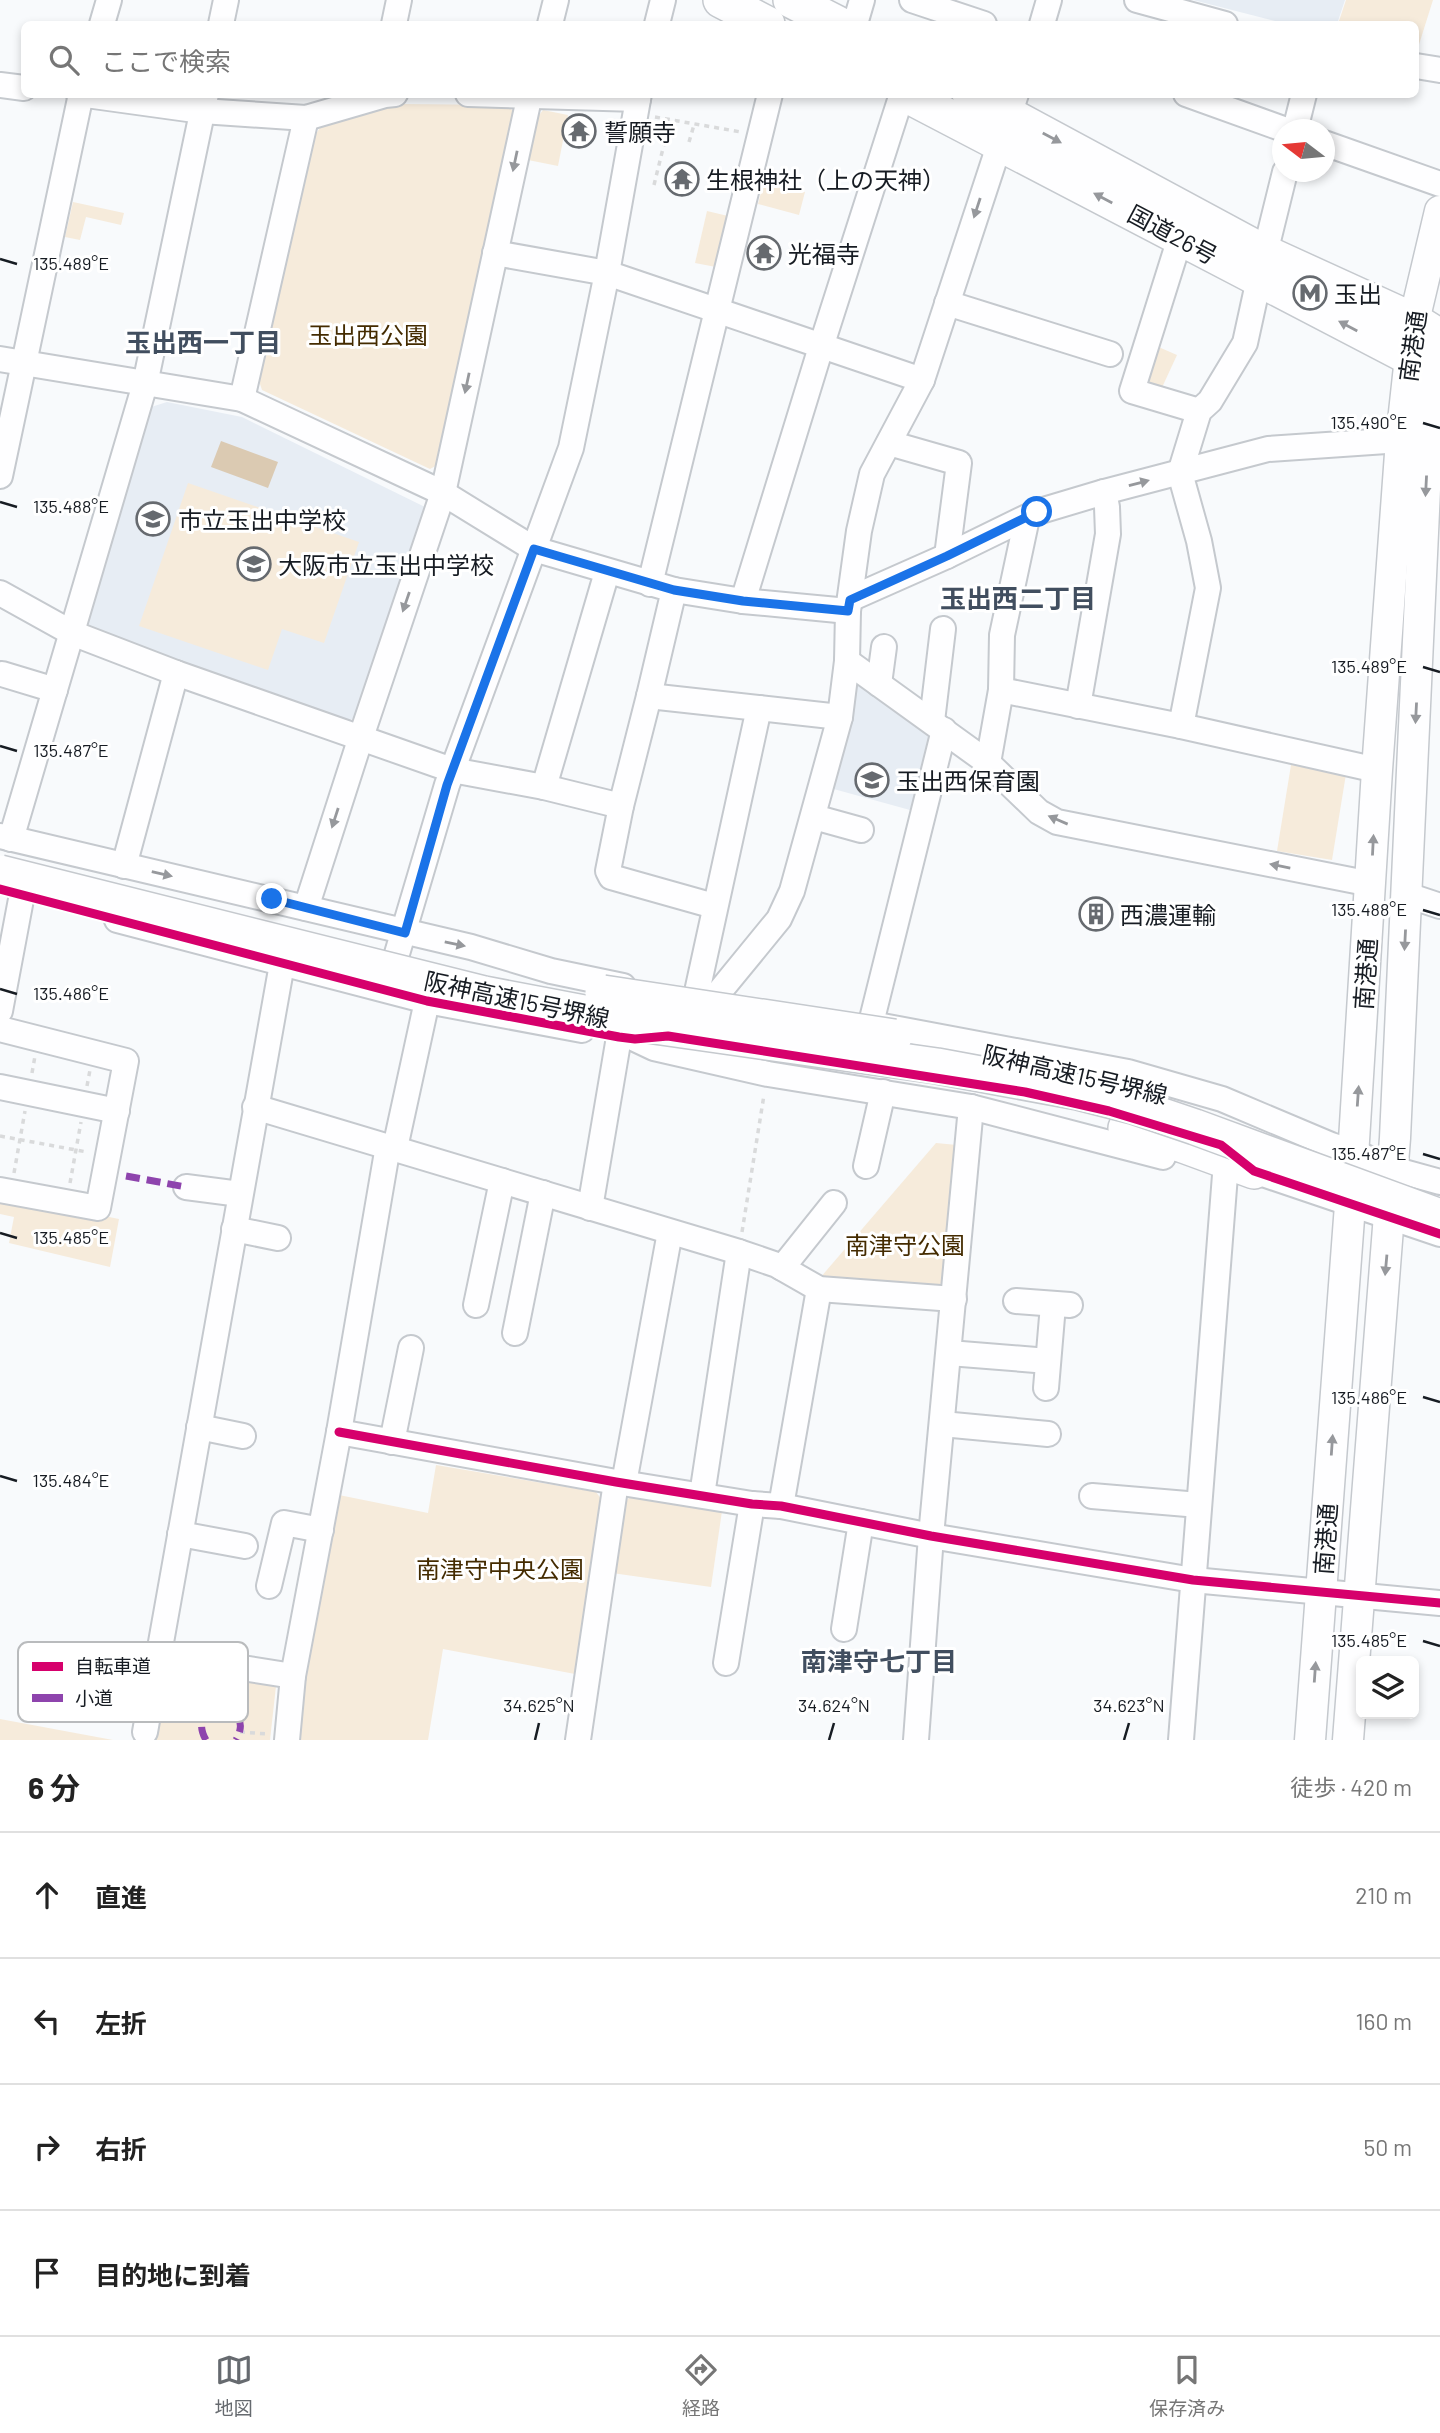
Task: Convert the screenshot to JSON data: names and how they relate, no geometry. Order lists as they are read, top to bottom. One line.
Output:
{"streets":{"highway":["国道26号","阪神高速15号堺線"],"main road":["南港通"]},"crossings":[["国道26号","南港通"]],"districts":["玉出西一丁目","玉出西二丁目","南津守七丁目"],"parks":["玉出西公園","南津守公園","南津守中央公園"],"places":{"temple":["誓願寺","生根神社（上の天神）","光福寺"],"metro station":["玉出"],"school or university":["市立玉出中学校","大阪市立玉出中学校","玉出西保育園"],"building":["西濃運輸"]},"legend":["自転車道","小道"],"north":"left","page":{"search":"ここで検索","heading":["6 分","徒歩 · 420 m"],"list":[["直進","210 m"],["左折","160 m"],["右折","50 m"],"目的地に到着"],"nav":["地図","経路","保存済み"]},"coordinates":["135.489°E","135.490°E","135.488°E","135.487°E","135.486°E","135.485°E","135.484°E","34.625°N","34.624°N","34.623°N"]}
